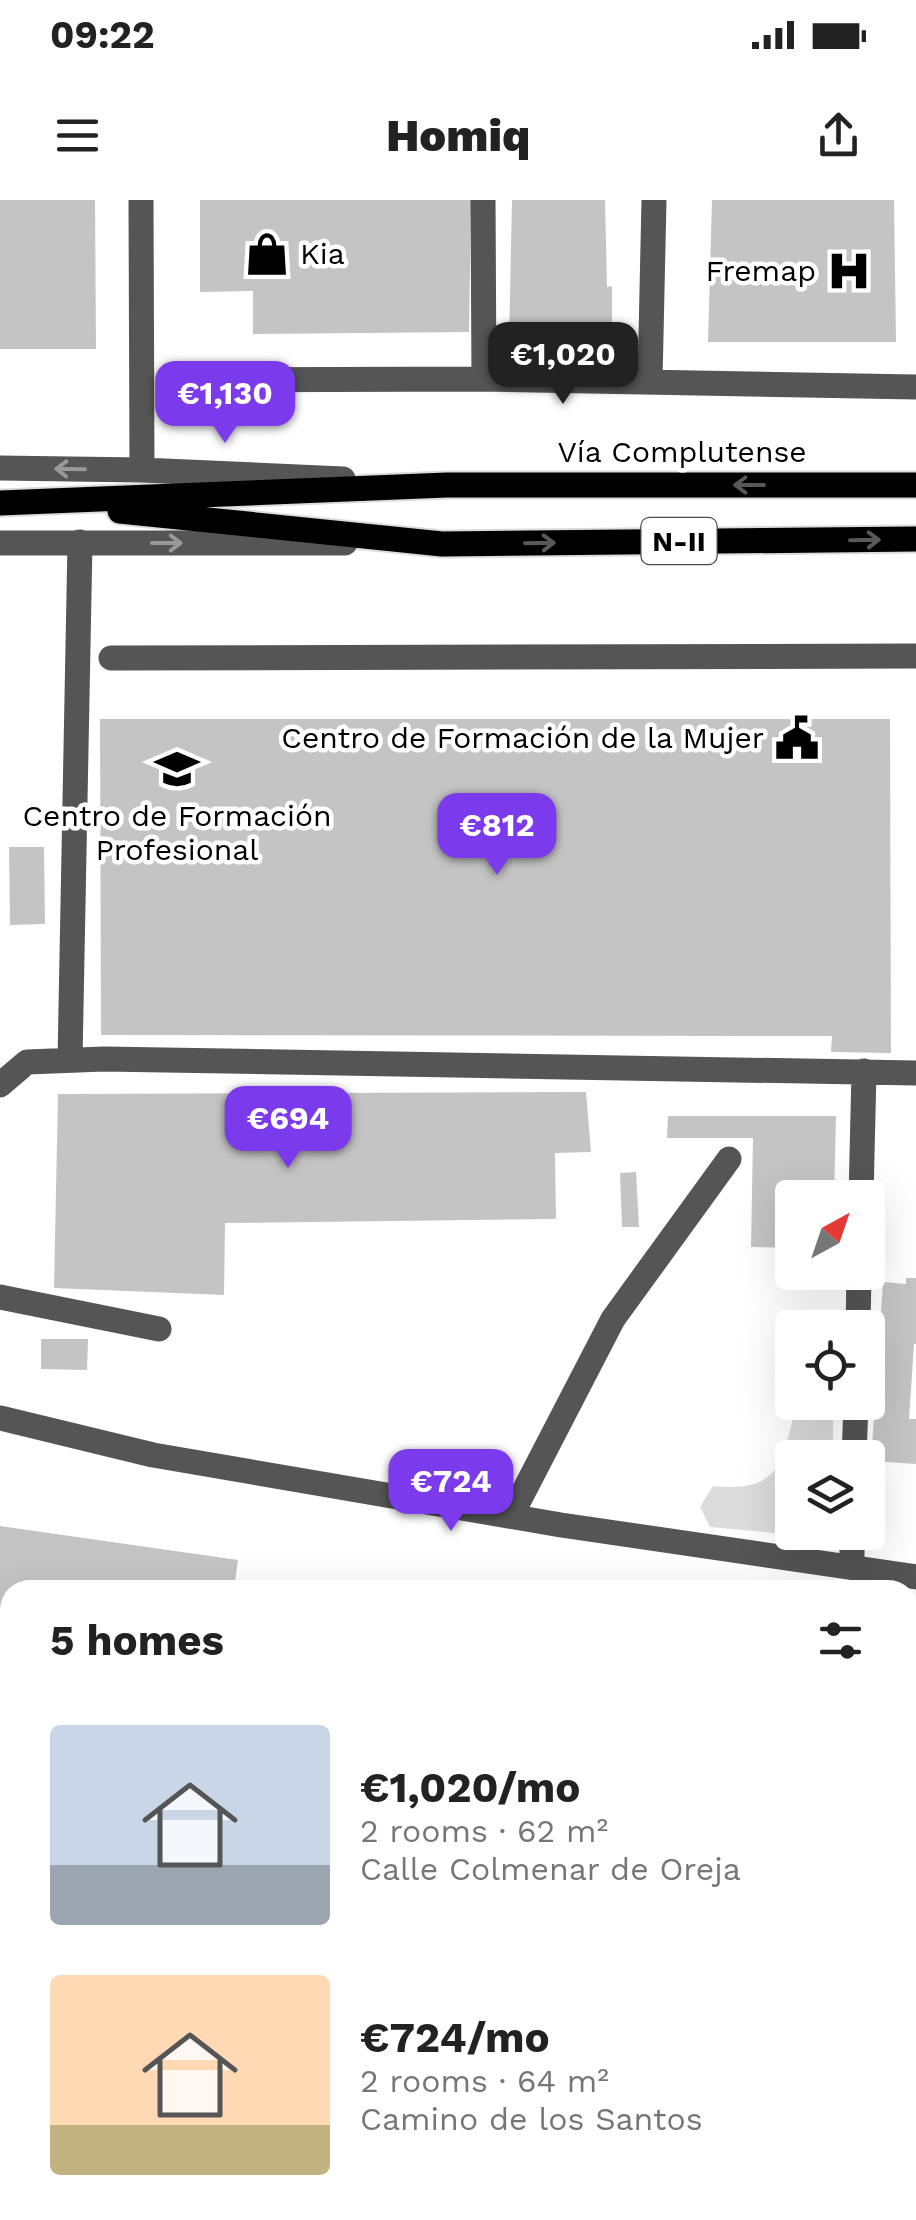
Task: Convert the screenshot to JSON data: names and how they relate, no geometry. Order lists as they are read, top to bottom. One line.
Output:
{"streets":{"main road":["Vía Complutense","N-II"]},"places":{"shop":["Kia"],"hospital":["Fremap"],"public building":["Centro de Formación de la Mujer"],"school or university":["Centro de Formación Profesional"]},"north":"top right","page":{"status":"09:22","header":"Homiq","price":["€1,020","€1,130","€812","€694","€724"],"heading":"5 homes","list":[{"name":"€1,020/mo","note":"2 rooms · 62 m² · Calle Colmenar de Oreja"},{"name":"€724/mo","note":"2 rooms · 64 m² · Camino de los Santos"}]}}
